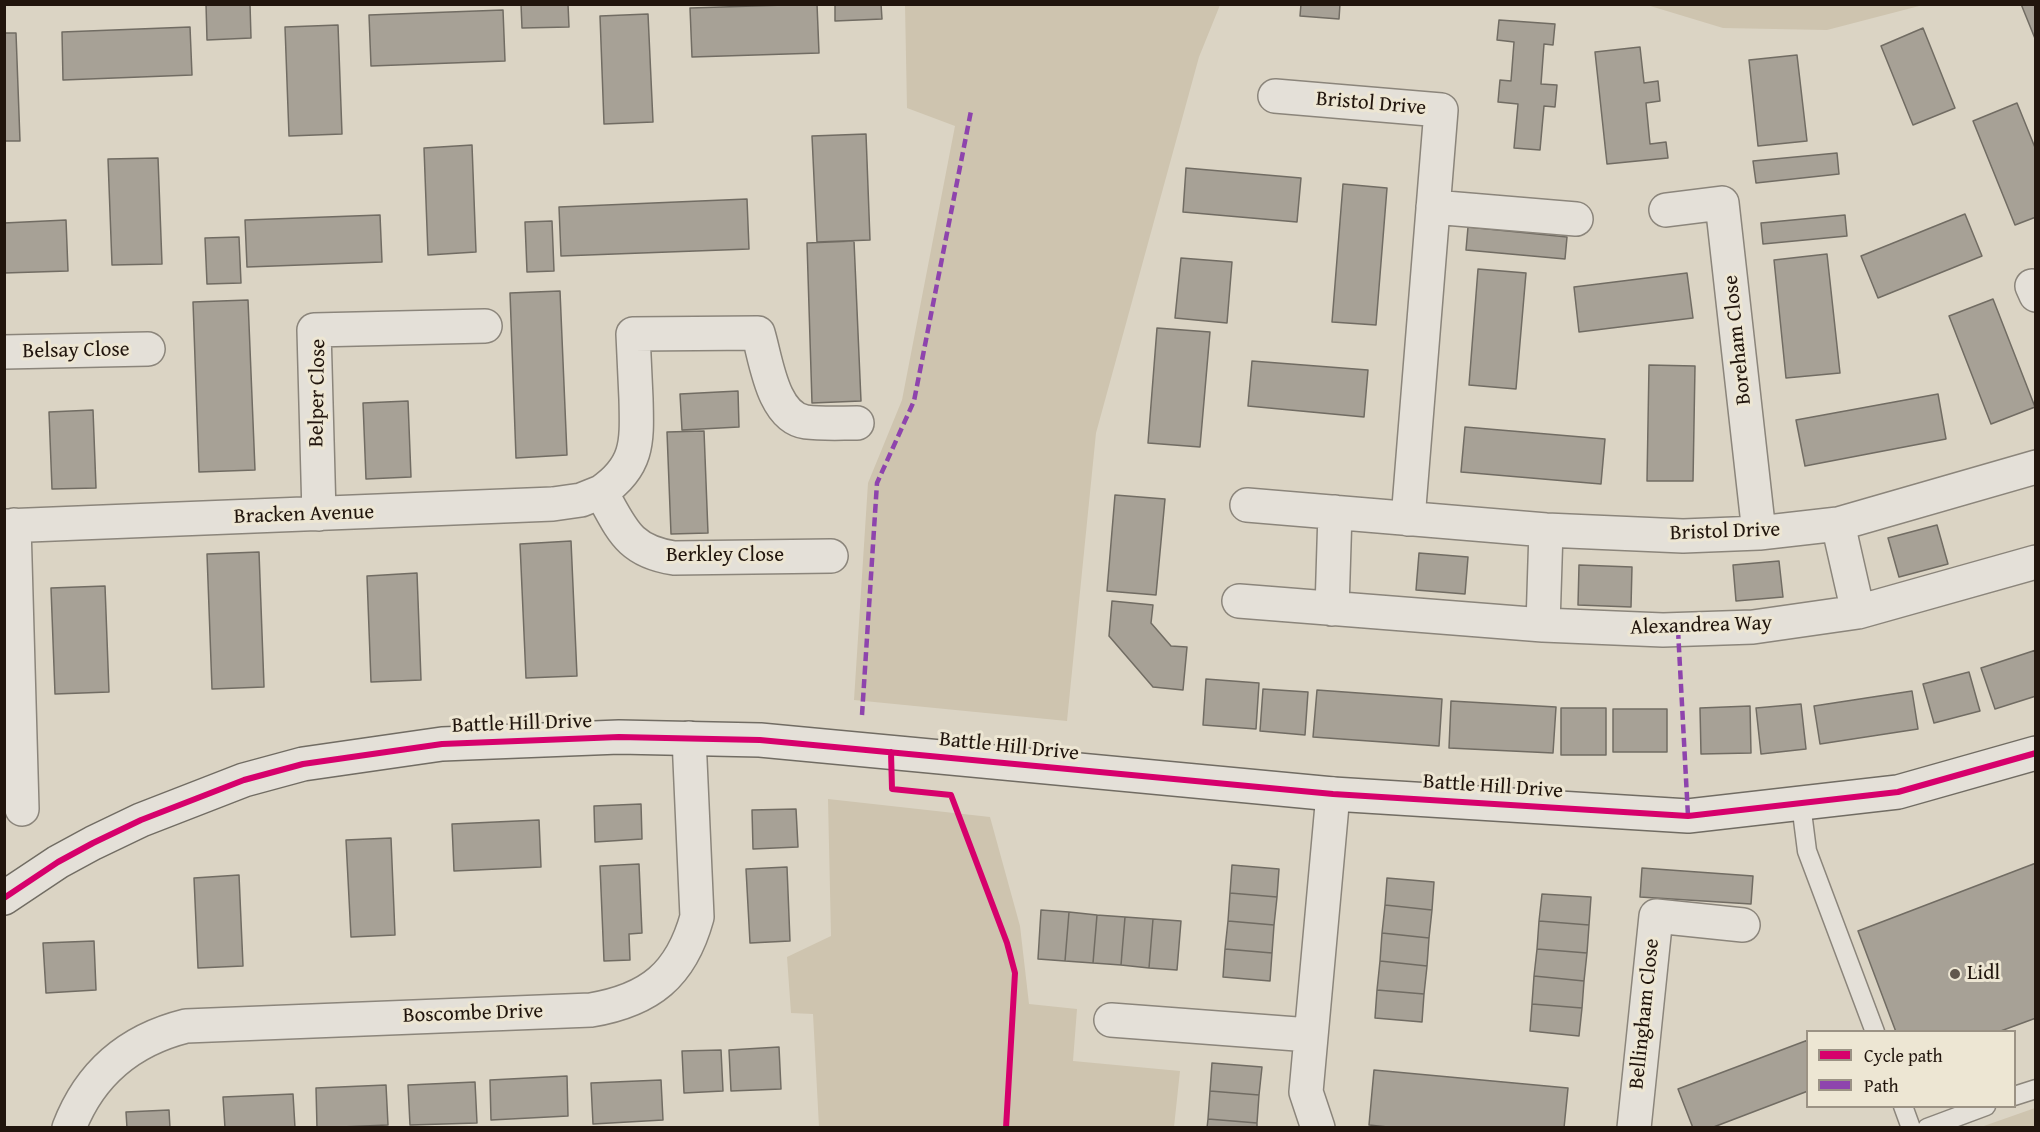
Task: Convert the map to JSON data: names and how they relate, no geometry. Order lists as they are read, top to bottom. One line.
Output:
{"streets":{"street":["Bristol Drive","Boreham Close","Belsay Close","Belper Close","Bracken Avenue","Berkley Close","Alexandrea Way","Battle Hill Drive","Boscombe Drive","Bellingham Close"]},"crossings":[["Bristol Drive","Boreham Close"],["Belper Close","Bracken Avenue"],["Bracken Avenue","Berkley Close"],["Battle Hill Drive","Boscombe Drive"]],"places":["Lidl"],"legend":["Cycle path","Path"]}
